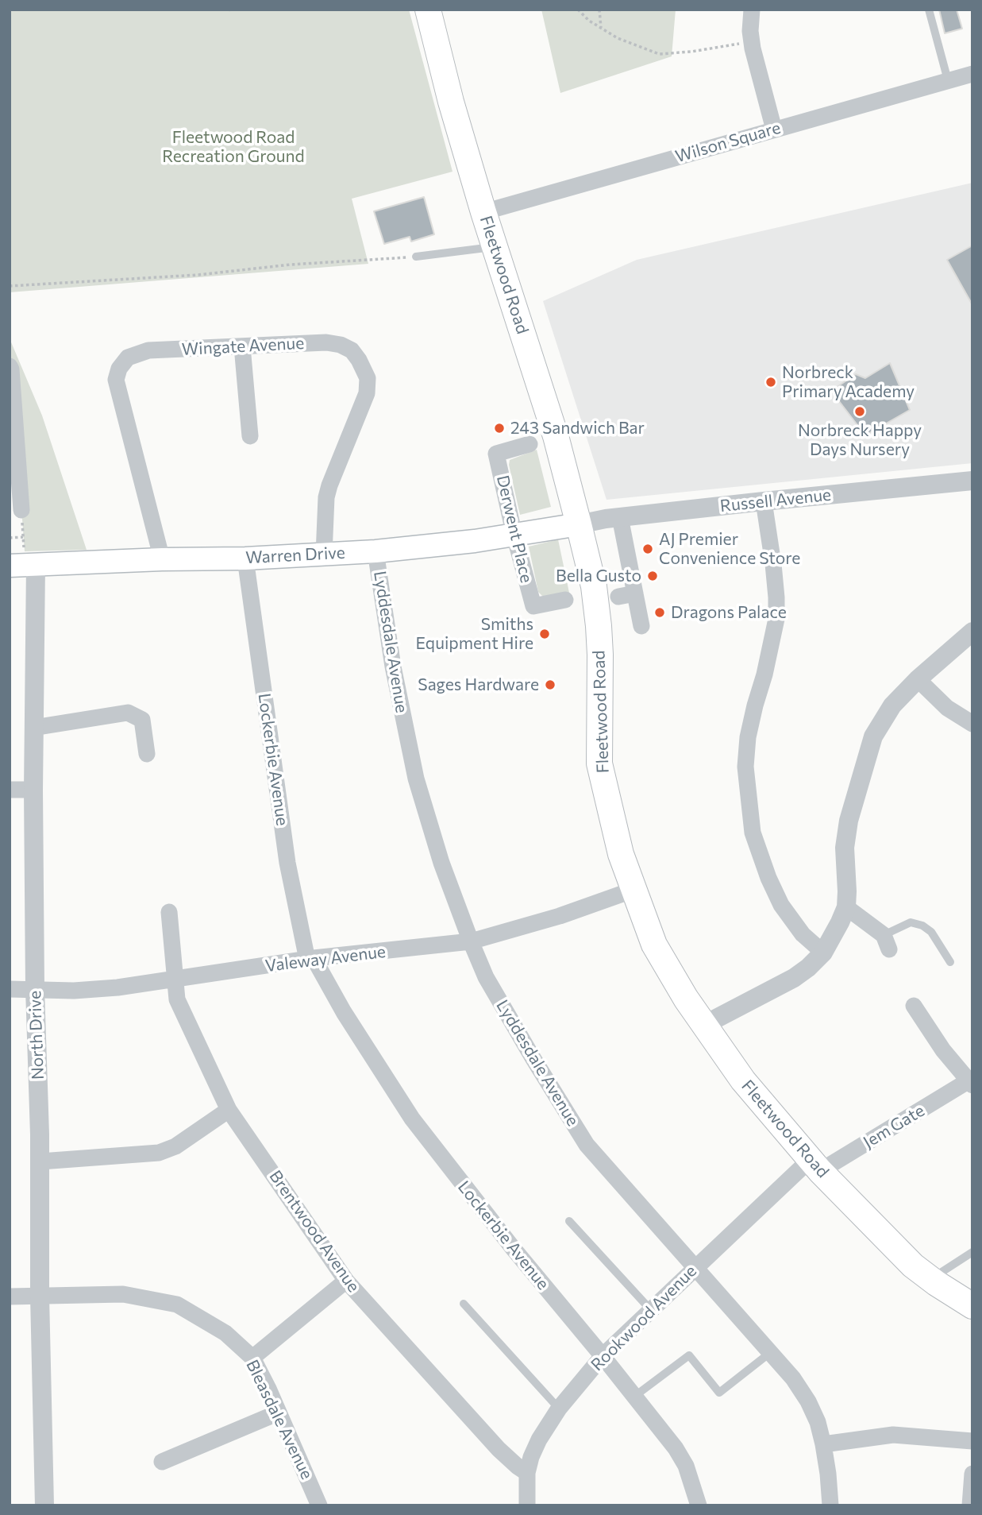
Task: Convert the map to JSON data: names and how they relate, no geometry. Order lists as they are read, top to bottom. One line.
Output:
{"streets":{"main road":["Fleetwood Road","Warren Drive"],"street":["Wilson Square","Wingate Avenue","Russell Avenue","Derwent Place","Lyddesdale Avenue","Lockerbie Avenue","Valeway Avenue","North Drive","Jem Gate","Brentwood Avenue","Rookwood Avenue","Bleasdale Avenue"]},"crossings":[["Wilson Square","Fleetwood Road"],["Fleetwood Road","Russell Avenue"],["Fleetwood Road","Warren Drive"],["Fleetwood Road","Valeway Avenue"],["Fleetwood Road","Jem Gate"],["Fleetwood Road","Rookwood Avenue"],["Wingate Avenue","Warren Drive"],["Russell Avenue","Warren Drive"],["Derwent Place","Warren Drive"],["Warren Drive","Lyddesdale Avenue"],["Warren Drive","Lockerbie Avenue"],["Warren Drive","North Drive"],["Lyddesdale Avenue","Valeway Avenue"],["Lyddesdale Avenue","Rookwood Avenue"],["Lockerbie Avenue","Valeway Avenue"],["Lockerbie Avenue","Rookwood Avenue"],["Valeway Avenue","North Drive"],["Valeway Avenue","Brentwood Avenue"],["North Drive","Bleasdale Avenue"],["Jem Gate","Rookwood Avenue"],["Brentwood Avenue","Rookwood Avenue"]],"parks":["Fleetwood Road Recreation Ground"],"places":["Norbreck Primary Academy","Norbreck Happy Days Nursery","243 Sandwich Bar","AJ Premier Convenience Store","Bella Gusto","Dragons Palace","Smiths Equipment Hire","Sages Hardware"]}
